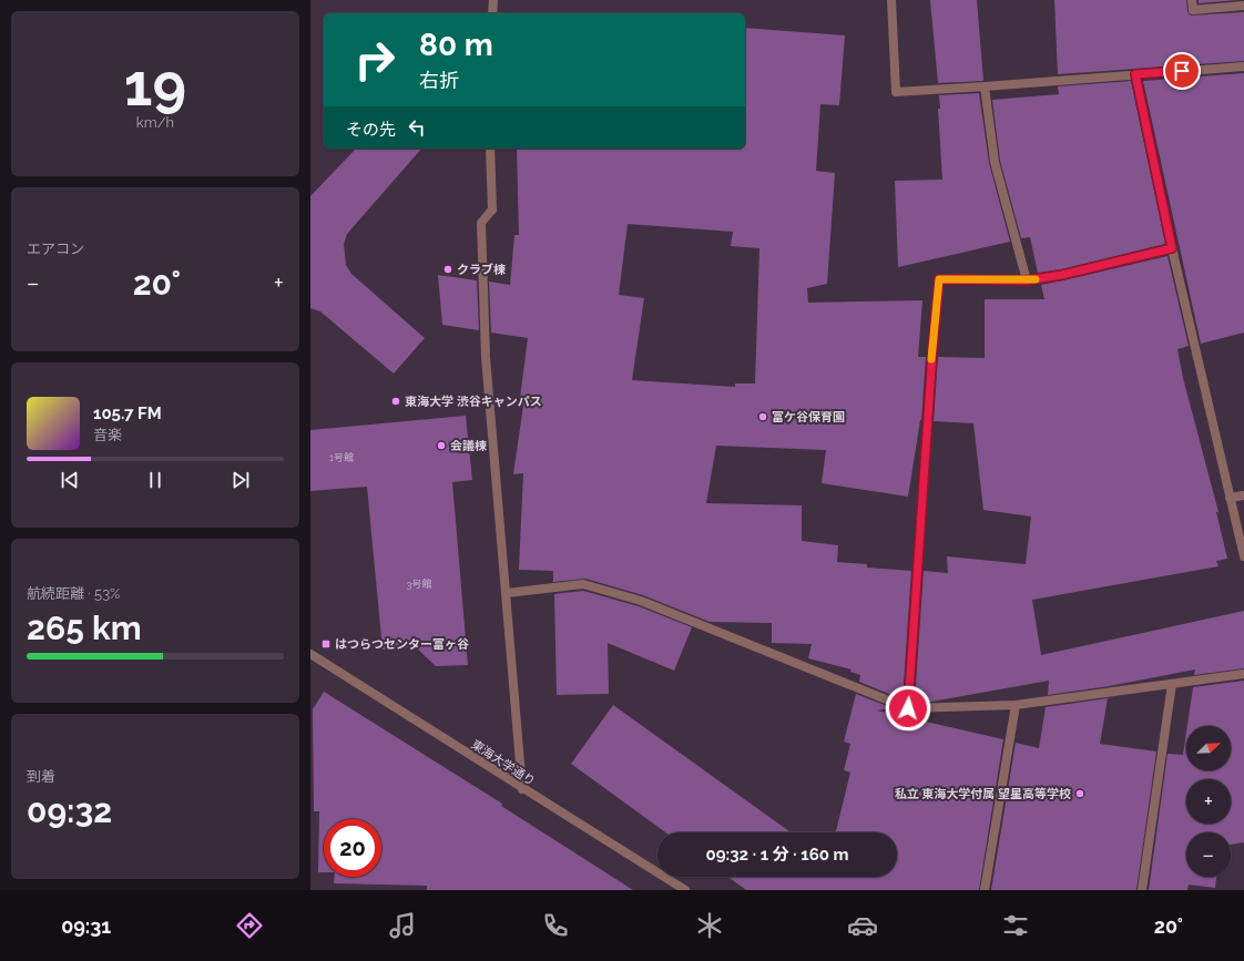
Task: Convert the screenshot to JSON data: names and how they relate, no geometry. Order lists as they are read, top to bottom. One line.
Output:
{"streets":{"street":["東海大学通り"]},"places":{"other":["クラブ棟","東海大学 渋谷キャンパス","富ケ谷保育園","会議棟","私立 東海大学付属 望星高等学校"],"transit":["はつらつセンター富ヶ谷"]},"house_numbers":["1号館","3号館"],"north":"top right","page":{"tile":[["19","km/h"],"エアコン",["航続距離 · 53%","265 km"],["到着","09:32"]],"turn":["80 m","右折"],"then":"その先","heat":["−","20°","+"],"song":["105.7 FM","音楽"],"map_buttons":["+","−"],"limit":"20","trip":"09:32 · 1 分 · 160 m","tabs":["09:31","20°"]}}
